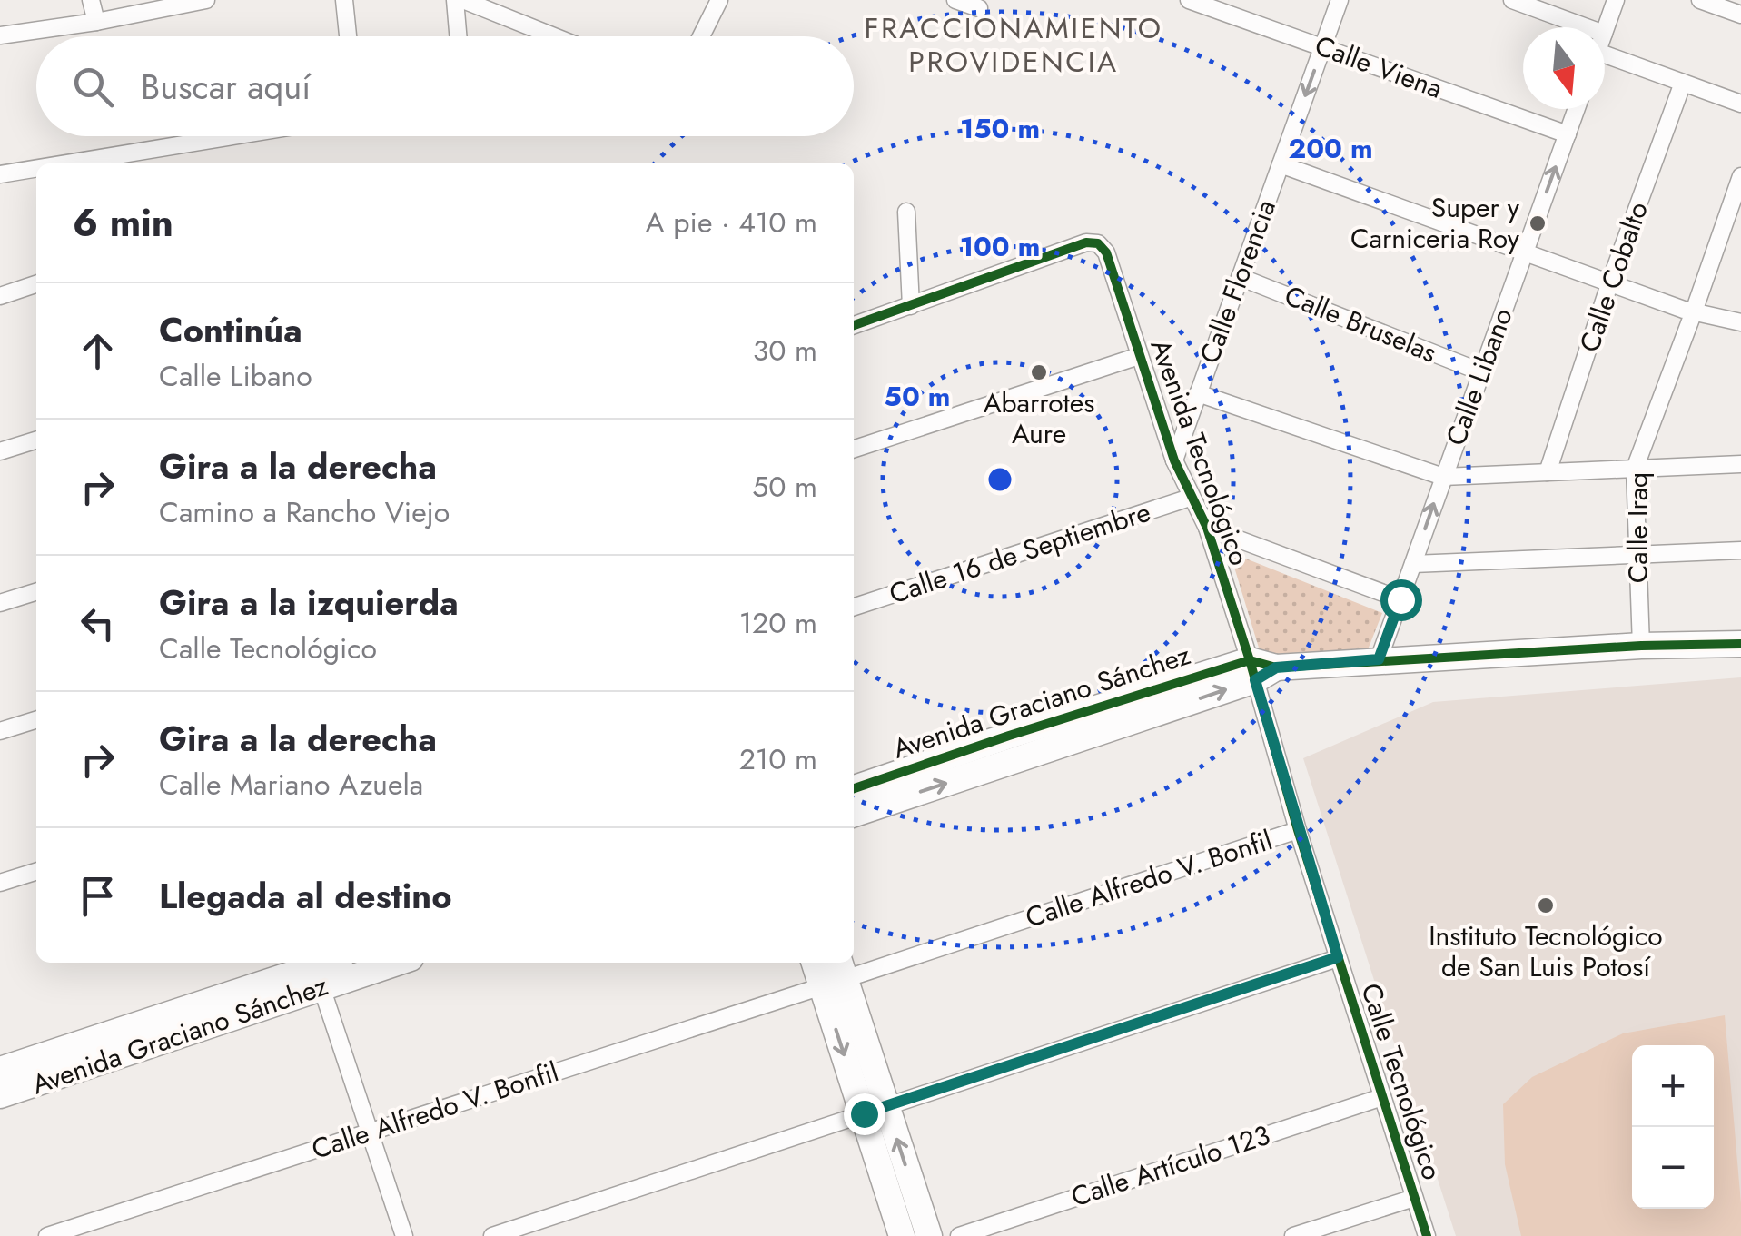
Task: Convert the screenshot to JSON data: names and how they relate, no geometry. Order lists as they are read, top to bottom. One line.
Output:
{"streets":{"street":["Calle Viena","Calle Cobalto","Calle Florencia","Calle Bruselas","Calle Libano","Avenida Tecnológico","Calle Iraq","Calle 16 de Septiembre","Avenida Graciano Sánchez","Calle Alfredo V. Bonfil","Calle Tecnológico","Calle Artículo 123"]},"crossings":[["Calle Viena","Calle Florencia"],["Calle Viena","Calle Libano"],["Calle Florencia","Calle Bruselas"],["Calle Florencia","Avenida Tecnológico"],["Calle Bruselas","Calle Libano"],["Calle Libano","Avenida Graciano Sánchez"],["Avenida Tecnológico","Calle 16 de Septiembre"],["Avenida Tecnológico","Avenida Graciano Sánchez"],["Avenida Tecnológico","Calle Tecnológico"],["Calle Iraq","Avenida Graciano Sánchez"],["Avenida Graciano Sánchez","Calle Tecnológico"],["Calle Alfredo V. Bonfil","Calle Tecnológico"],["Calle Tecnológico","Calle Artículo 123"]],"one_way":["Calle Libano"],"districts":["FRACCIONAMIENTO PROVIDENCIA"],"places":["Super y Carniceria Roy","Abarrotes Aure","Instituto Tecnológico de San Luis Potosí"],"north":"bottom","page":{"search":"Buscar aquí","heading":["6 min","A pie · 410 m"],"list":[["Continúa","Calle Libano","30 m"],["Gira a la derecha","Camino a Rancho Viejo","50 m"],["Gira a la izquierda","Calle Tecnológico","120 m"],["Gira a la derecha","Calle Mariano Azuela","210 m"],"Llegada al destino"],"map_buttons":["+","−"]},"rings":["150 m","200 m","100 m","50 m"]}
